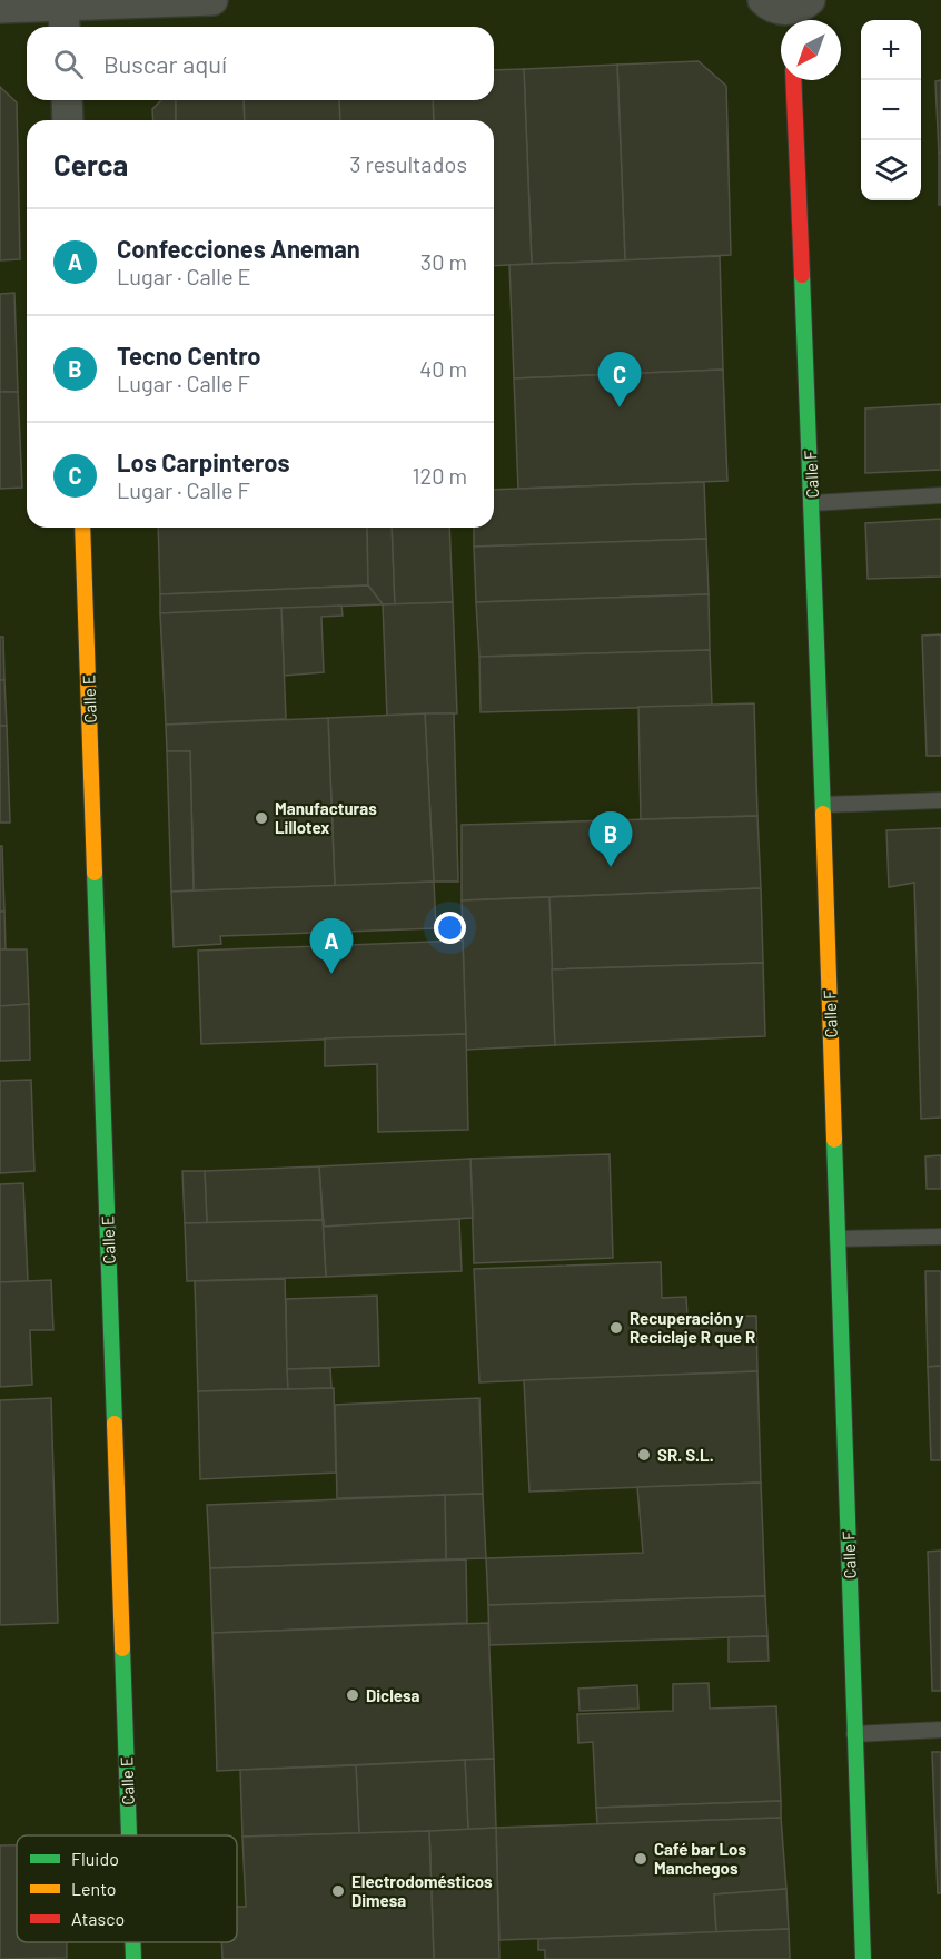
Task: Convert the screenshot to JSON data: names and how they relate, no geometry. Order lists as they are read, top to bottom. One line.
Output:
{"streets":{"street":["Calle F","Calle E"]},"places":["Manufacturas Lillotex","Recuperación y Reciclaje R que R","SR. S.L.","Diclesa","Café bar Los Manchegos","Electrodomésticos Dimesa"],"legend":["Fluido","Lento","Atasco"],"north":"bottom left","page":{"map_buttons":["+","−"],"search":"Buscar aquí","heading":["Cerca","3 resultados"],"list":[{"mark":"A","name":"Confecciones Aneman","note":"Lugar · Calle E","value":"30 m"},{"mark":"B","name":"Tecno Centro","note":"Lugar · Calle F","value":"40 m"},{"mark":"C","name":"Los Carpinteros","note":"Lugar · Calle F","value":"120 m"}],"pins":["C","B","A"]}}
